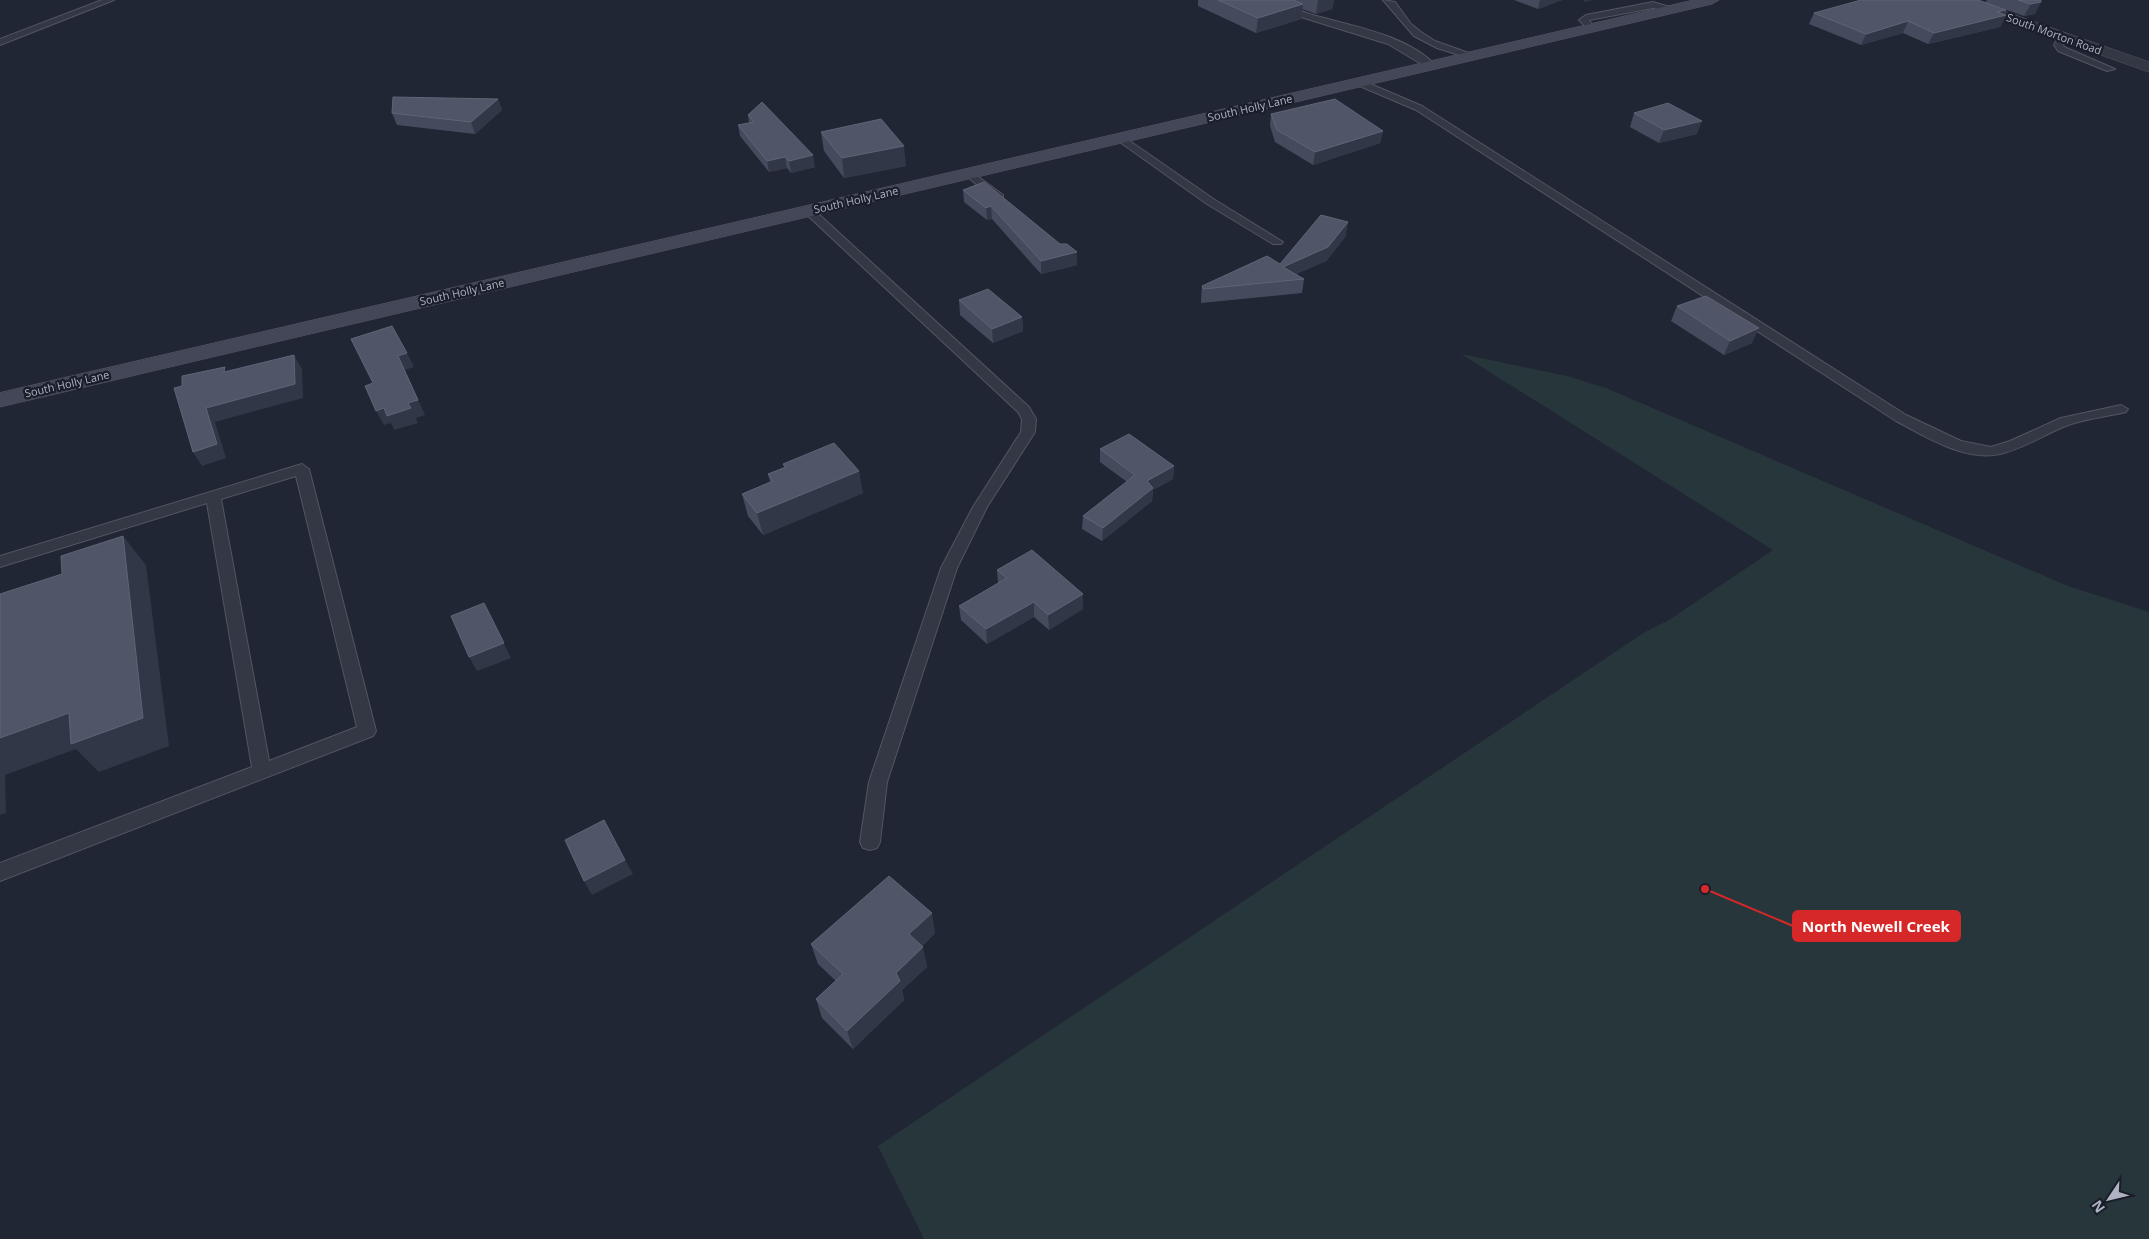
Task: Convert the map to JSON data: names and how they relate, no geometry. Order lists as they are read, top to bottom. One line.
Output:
{"streets":{"street":["South Morton Road","South Holly Lane"]},"places":["North Newell Creek"],"north":"bottom left"}
